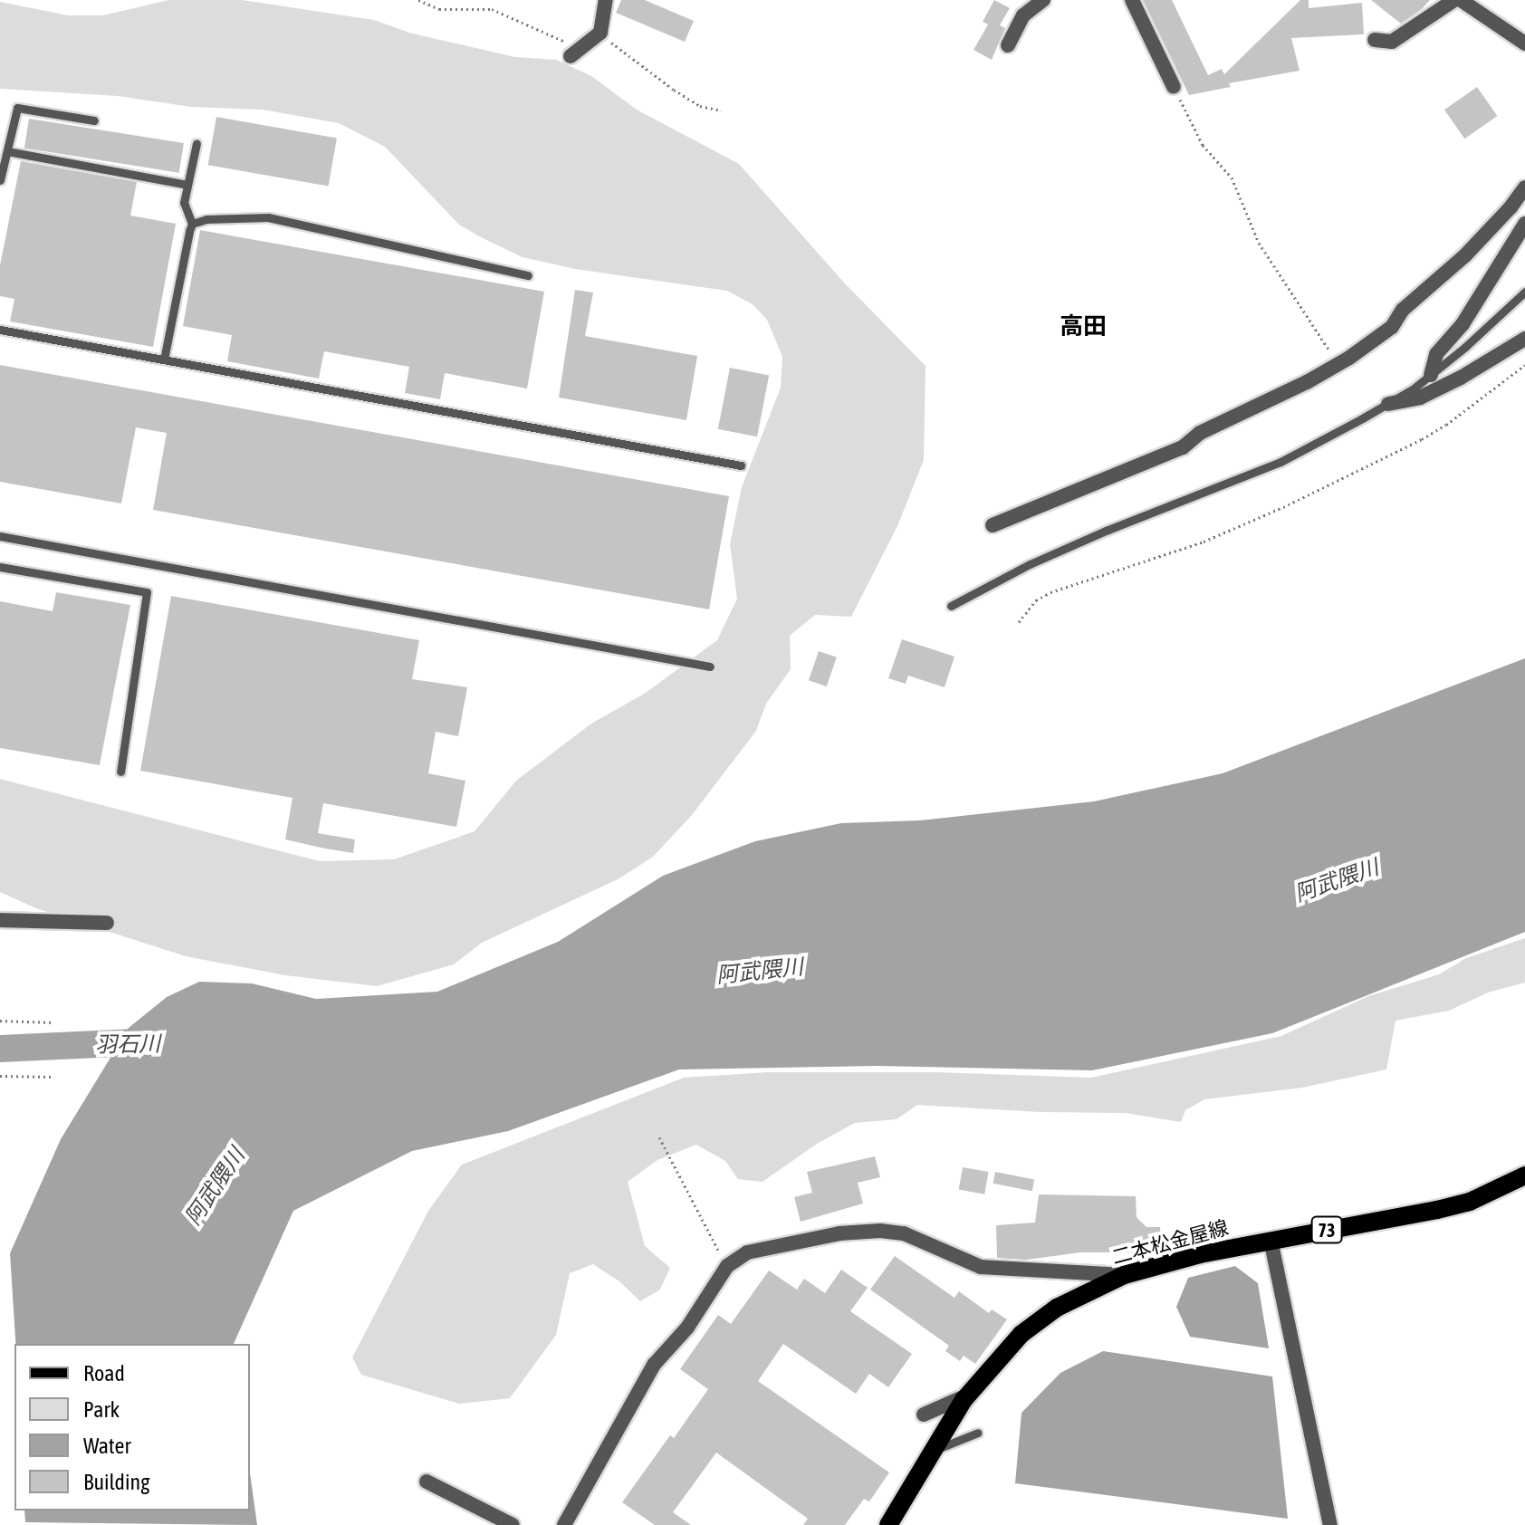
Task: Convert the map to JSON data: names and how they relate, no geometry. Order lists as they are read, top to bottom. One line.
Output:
{"streets":{"main road":["73","二本松金屋線"]},"districts":["高田"],"water":["阿武隈川","羽石川"],"legend":["Road","Park","Water","Building"]}
